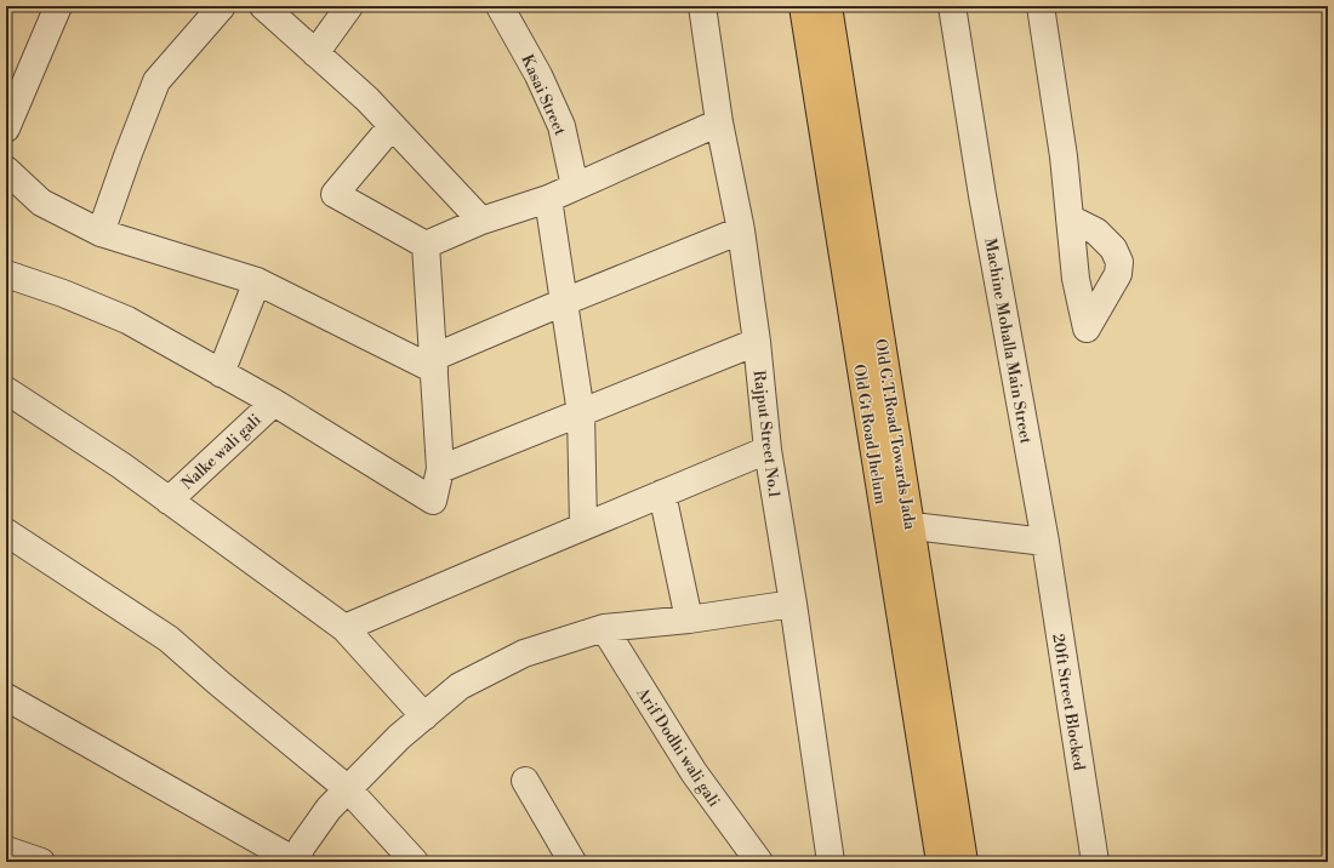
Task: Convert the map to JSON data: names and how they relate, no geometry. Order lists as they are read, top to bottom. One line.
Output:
{"streets":{"main road":["Old Gt Road Jhelum","Old G.T.Road Towards Jada"],"street":["Kasai Street","Machine Mohalla Main Street","Rajput Street No.1","Nalke wali gali","20ft Street Blocked","Arif Dodhi wali gali"]},"crossings":[["Machine Mohalla Main Street","20ft Street Blocked"]]}
